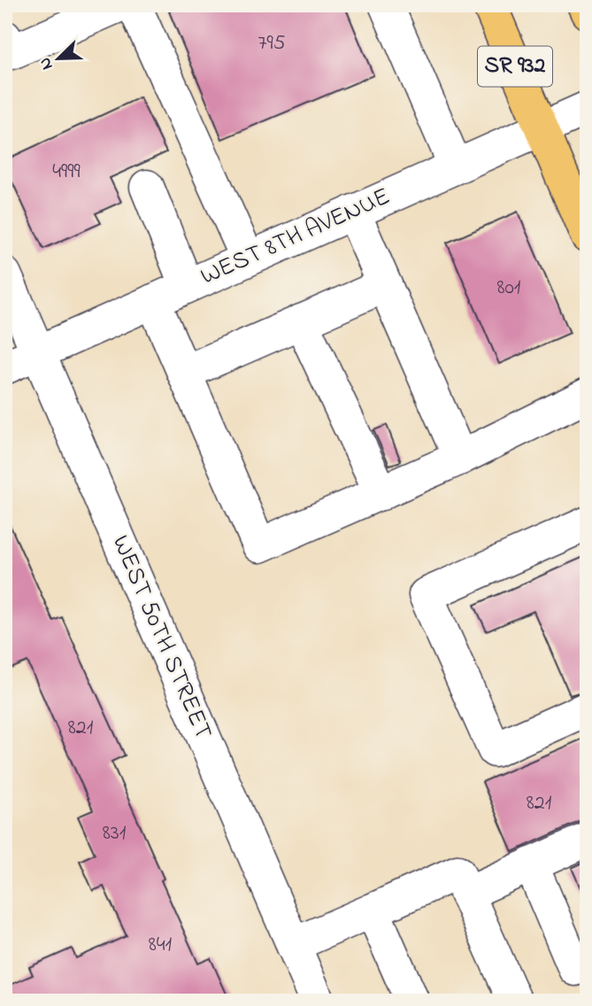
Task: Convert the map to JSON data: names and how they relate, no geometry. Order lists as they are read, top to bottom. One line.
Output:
{"streets":{"main road":["SR 932"],"street":["WEST 8TH AVENUE","WEST 50TH STREET"]},"crossings":[["SR 932","WEST 8TH AVENUE"],["WEST 8TH AVENUE","WEST 50TH STREET"]],"house_numbers":["795","4999","801","821","821","831","841"],"north":"bottom left"}
